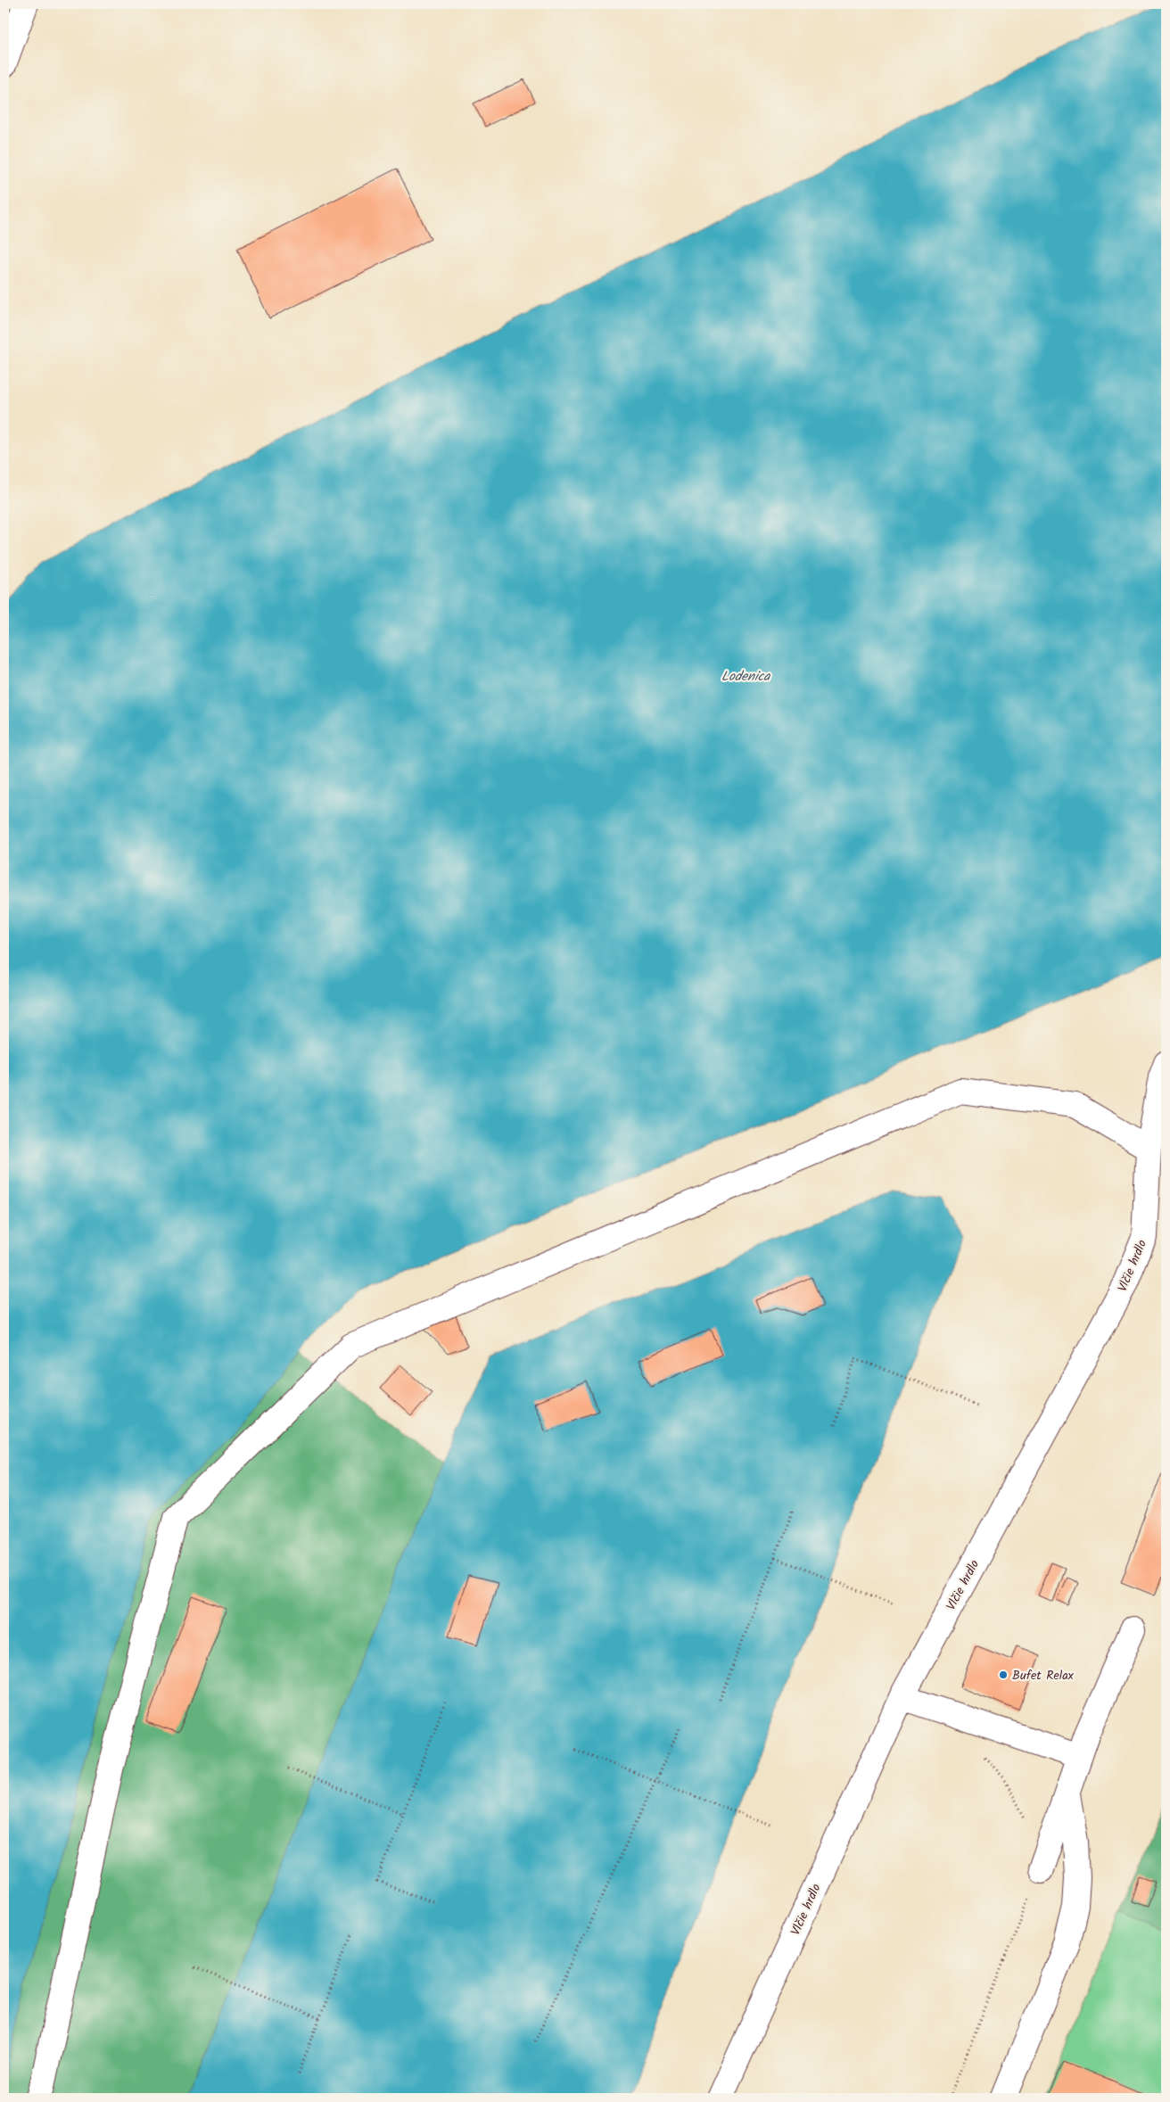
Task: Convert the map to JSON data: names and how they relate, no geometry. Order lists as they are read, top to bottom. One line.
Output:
{"streets":{"lane":["Vlčie hrdlo"]},"water":["Lodenica"],"places":["Bufet Relax"]}
